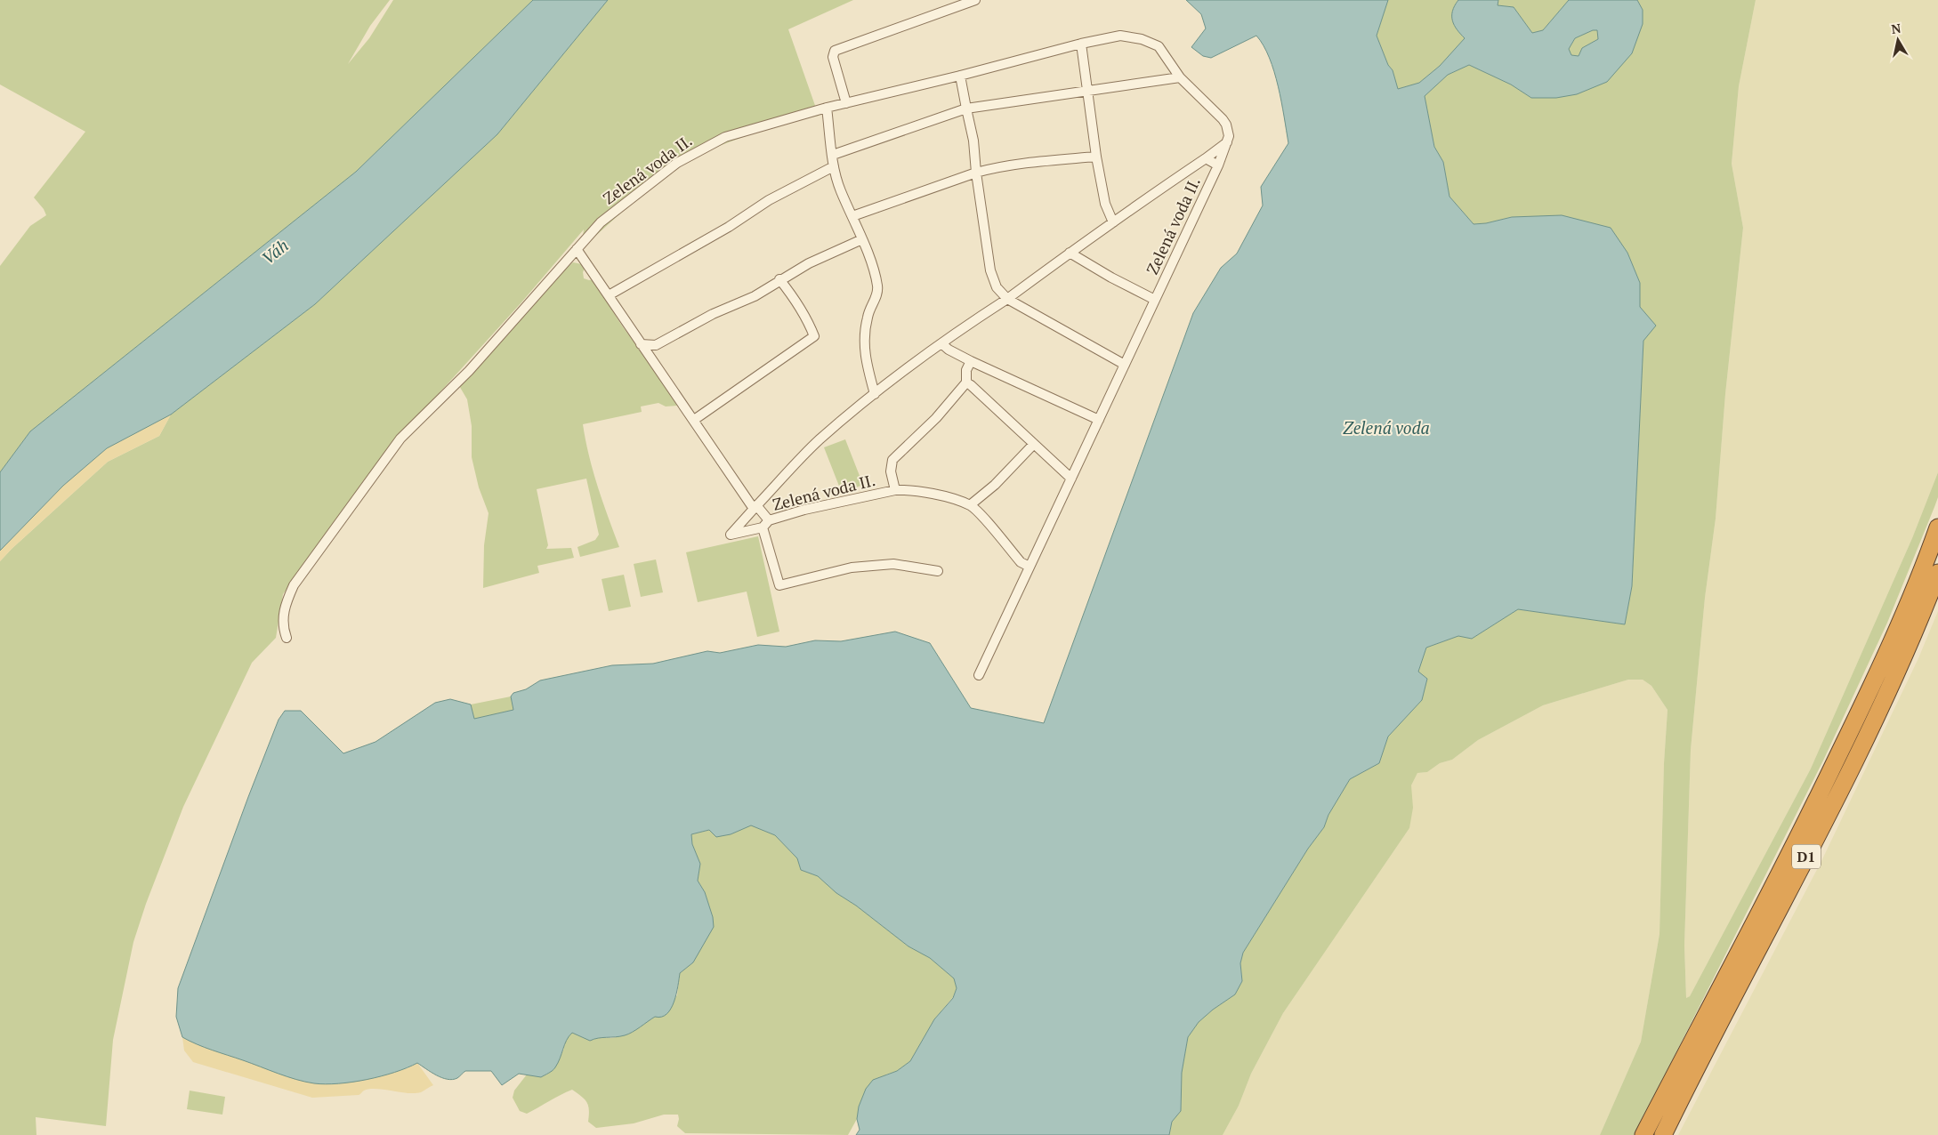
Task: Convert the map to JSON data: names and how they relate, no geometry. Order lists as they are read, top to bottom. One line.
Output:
{"streets":{"highway":["D1"],"street":["Zelená voda II."]},"water":["Váh","Zelená voda"],"north":"top"}
